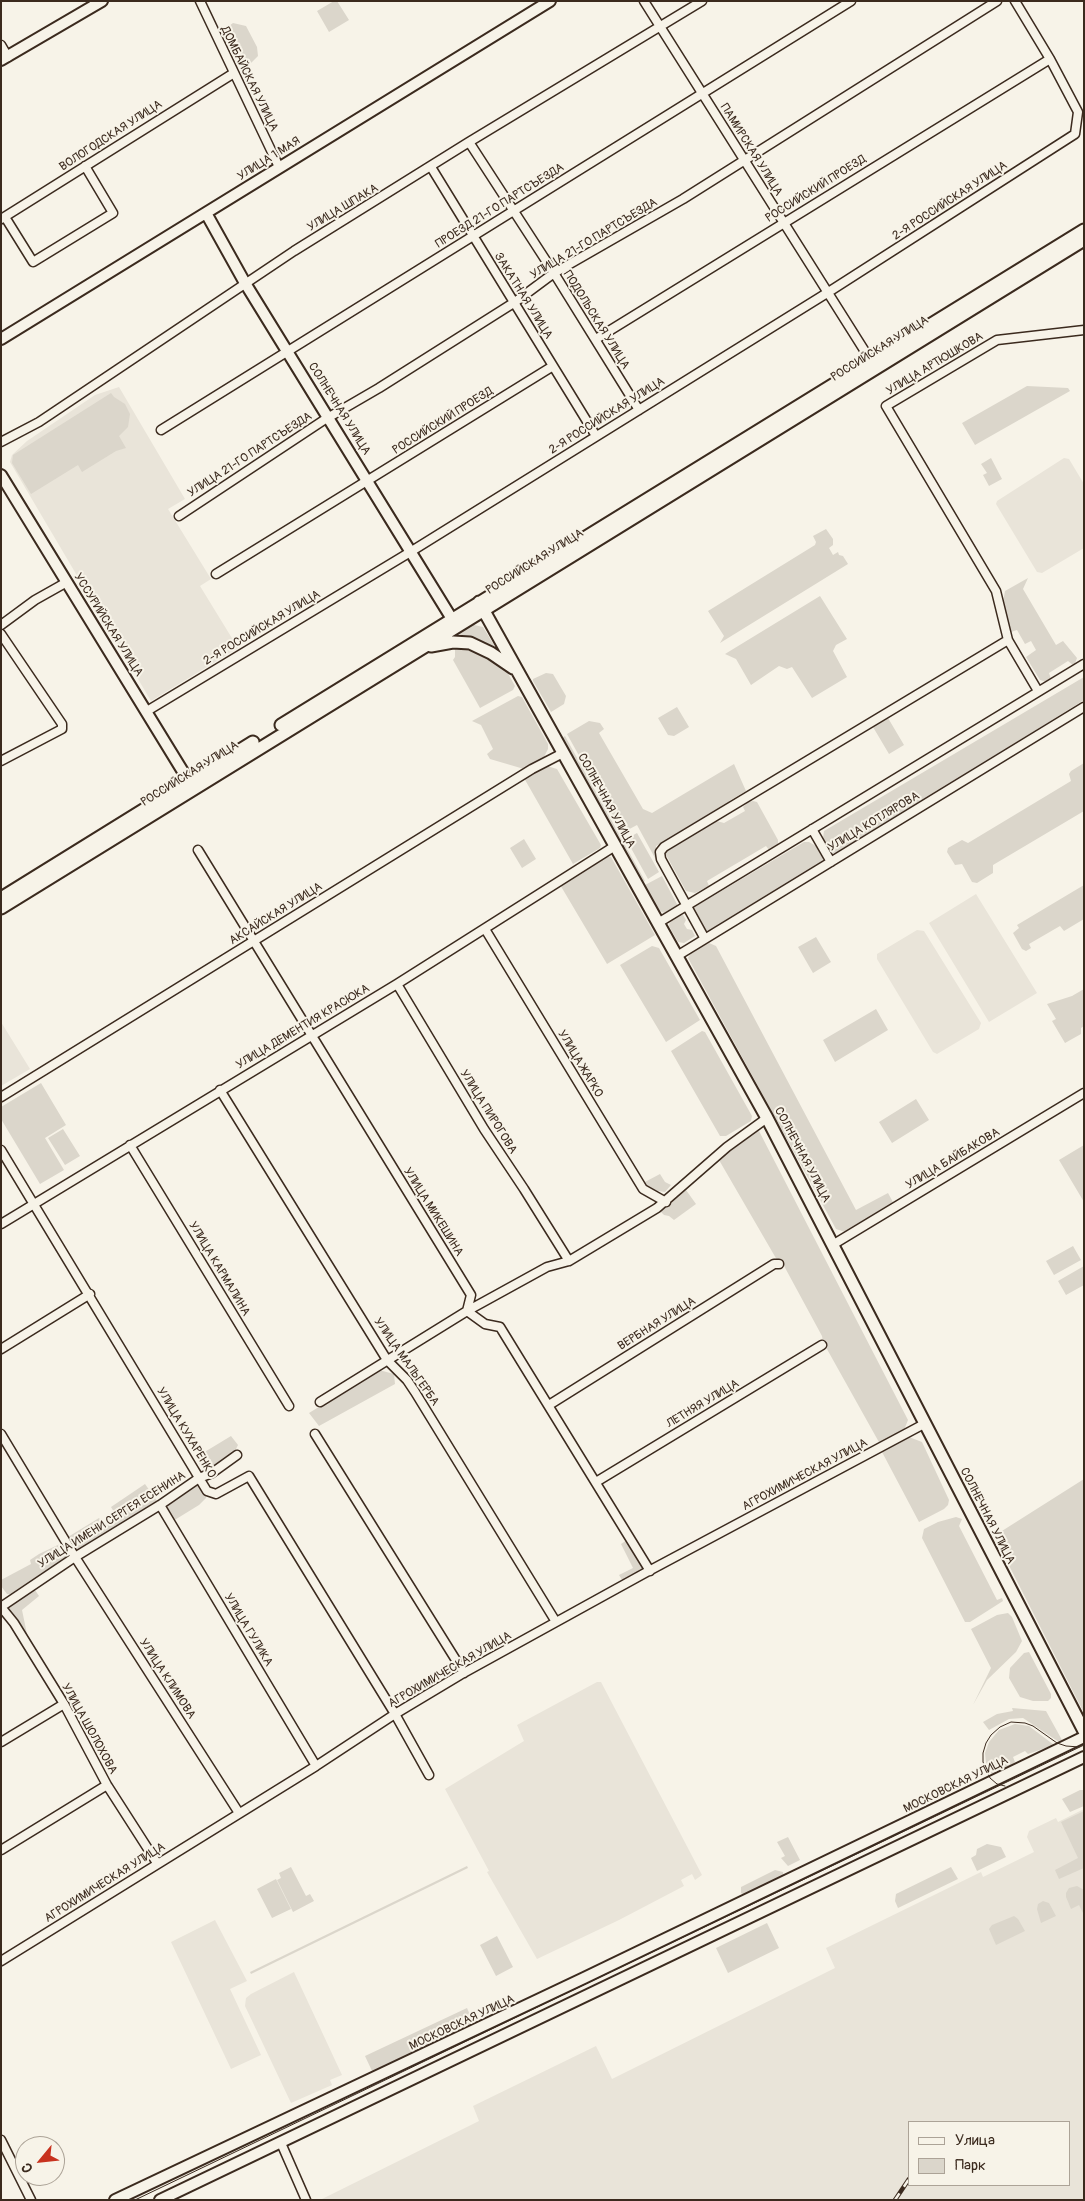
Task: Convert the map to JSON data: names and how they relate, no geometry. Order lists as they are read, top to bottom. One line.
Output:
{"streets":{"main road":["РОССИЙСКАЯ УЛИЦА","СОЛНЕЧНАЯ УЛИЦА"],"street":["ДОМБАЙСКАЯ УЛИЦА","ВОЛОГОДСКАЯ УЛИЦА","ПАМИРСКАЯ УЛИЦА","УЛИЦА 1 МАЯ","РОССИЙСКИЙ ПРОЕЗД","2-Я РОССИЙСКАЯ УЛИЦА","ПРОЕЗД 21-ГО ПАРТСЪЕЗДА","УЛИЦА ШПАКА","УЛИЦА 21-ГО ПАРТСЪЕЗДА","ЗАКАТНАЯ УЛИЦА","ПОДОЛЬСКАЯ УЛИЦА","УЛИЦА АРТЮШКОВА","УССУРИЙСКАЯ УЛИЦА","УЛИЦА КОТЛЯРОВА","АКСАЙСКАЯ УЛИЦА","УЛИЦА ДЕМЕНТИЯ КРАСЮКА","УЛИЦА ЖАРКО","УЛИЦА ПИРОГОВА","УЛИЦА БАЙБАКОВА","УЛИЦА МИКЕШИНА","УЛИЦА КАРМАЛИНА","ВЕРБНАЯ УЛИЦА","УЛИЦА МАЛЬГЕРБА","ЛЕТНЯЯ УЛИЦА","УЛИЦА КУХАРЕНКО","АГРОХИМИЧЕСКАЯ УЛИЦА","УЛИЦА ИМЕНИ СЕРГЕЯ ЕСЕНИНА","УЛИЦА ГУЛИКА","УЛИЦА КЛИМОВА","УЛИЦА ШОЛОХОВА","МОСКОВСКАЯ УЛИЦА"]},"crossings":[["ДОМБАЙСКАЯ УЛИЦА","ВОЛОГОДСКАЯ УЛИЦА"],["ДОМБАЙСКАЯ УЛИЦА","УЛИЦА 1 МАЯ"],["ПАМИРСКАЯ УЛИЦА","РОССИЙСКИЙ ПРОЕЗД"],["ПАМИРСКАЯ УЛИЦА","2-Я РОССИЙСКАЯ УЛИЦА"],["ПАМИРСКАЯ УЛИЦА","ПРОЕЗД 21-ГО ПАРТСЪЕЗДА"],["ПАМИРСКАЯ УЛИЦА","УЛИЦА ШПАКА"],["ПАМИРСКАЯ УЛИЦА","УЛИЦА 21-ГО ПАРТСЪЕЗДА"],["ПАМИРСКАЯ УЛИЦА","РОССИЙСКАЯ УЛИЦА"],["УЛИЦА 1 МАЯ","СОЛНЕЧНАЯ УЛИЦА"],["РОССИЙСКИЙ ПРОЕЗД","2-Я РОССИЙСКАЯ УЛИЦА"],["РОССИЙСКИЙ ПРОЕЗД","ЗАКАТНАЯ УЛИЦА"],["РОССИЙСКИЙ ПРОЕЗД","ПОДОЛЬСКАЯ УЛИЦА"],["РОССИЙСКИЙ ПРОЕЗД","СОЛНЕЧНАЯ УЛИЦА"],["2-Я РОССИЙСКАЯ УЛИЦА","ЗАКАТНАЯ УЛИЦА"],["2-Я РОССИЙСКАЯ УЛИЦА","ПОДОЛЬСКАЯ УЛИЦА"],["2-Я РОССИЙСКАЯ УЛИЦА","СОЛНЕЧНАЯ УЛИЦА"],["2-Я РОССИЙСКАЯ УЛИЦА","УССУРИЙСКАЯ УЛИЦА"],["ПРОЕЗД 21-ГО ПАРТСЪЕЗДА","ЗАКАТНАЯ УЛИЦА"],["ПРОЕЗД 21-ГО ПАРТСЪЕЗДА","ПОДОЛЬСКАЯ УЛИЦА"],["ПРОЕЗД 21-ГО ПАРТСЪЕЗДА","СОЛНЕЧНАЯ УЛИЦА"],["УЛИЦА ШПАКА","ЗАКАТНАЯ УЛИЦА"],["УЛИЦА ШПАКА","ПОДОЛЬСКАЯ УЛИЦА"],["УЛИЦА ШПАКА","СОЛНЕЧНАЯ УЛИЦА"],["УЛИЦА 21-ГО ПАРТСЪЕЗДА","ЗАКАТНАЯ УЛИЦА"],["УЛИЦА 21-ГО ПАРТСЪЕЗДА","ПОДОЛЬСКАЯ УЛИЦА"],["УЛИЦА 21-ГО ПАРТСЪЕЗДА","СОЛНЕЧНАЯ УЛИЦА"],["РОССИЙСКАЯ УЛИЦА","СОЛНЕЧНАЯ УЛИЦА"],["РОССИЙСКАЯ УЛИЦА","УССУРИЙСКАЯ УЛИЦА"],["СОЛНЕЧНАЯ УЛИЦА","УЛИЦА КОТЛЯРОВА"],["СОЛНЕЧНАЯ УЛИЦА","АКСАЙСКАЯ УЛИЦА"],["СОЛНЕЧНАЯ УЛИЦА","УЛИЦА ДЕМЕНТИЯ КРАСЮКА"],["СОЛНЕЧНАЯ УЛИЦА","УЛИЦА БАЙБАКОВА"],["СОЛНЕЧНАЯ УЛИЦА","АГРОХИМИЧЕСКАЯ УЛИЦА"],["АКСАЙСКАЯ УЛИЦА","УЛИЦА МИКЕШИНА"],["УЛИЦА ДЕМЕНТИЯ КРАСЮКА","УЛИЦА ЖАРКО"],["УЛИЦА ДЕМЕНТИЯ КРАСЮКА","УЛИЦА ПИРОГОВА"],["УЛИЦА ДЕМЕНТИЯ КРАСЮКА","УЛИЦА МИКЕШИНА"],["УЛИЦА ДЕМЕНТИЯ КРАСЮКА","УЛИЦА КАРМАЛИНА"],["УЛИЦА ДЕМЕНТИЯ КРАСЮКА","УЛИЦА МАЛЬГЕРБА"],["УЛИЦА ДЕМЕНТИЯ КРАСЮКА","УЛИЦА КУХАРЕНКО"],["УЛИЦА МАЛЬГЕРБА","АГРОХИМИЧЕСКАЯ УЛИЦА"],["УЛИЦА КУХАРЕНКО","АГРОХИМИЧЕСКАЯ УЛИЦА"],["УЛИЦА КУХАРЕНКО","УЛИЦА ИМЕНИ СЕРГЕЯ ЕСЕНИНА"],["АГРОХИМИЧЕСКАЯ УЛИЦА","УЛИЦА ГУЛИКА"],["АГРОХИМИЧЕСКАЯ УЛИЦА","УЛИЦА КЛИМОВА"],["АГРОХИМИЧЕСКАЯ УЛИЦА","УЛИЦА ШОЛОХОВА"],["УЛИЦА ИМЕНИ СЕРГЕЯ ЕСЕНИНА","УЛИЦА ГУЛИКА"],["УЛИЦА ИМЕНИ СЕРГЕЯ ЕСЕНИНА","УЛИЦА КЛИМОВА"],["УЛИЦА ИМЕНИ СЕРГЕЯ ЕСЕНИНА","УЛИЦА ШОЛОХОВА"]],"legend":["Улица","Парк"],"north":"bottom left"}
